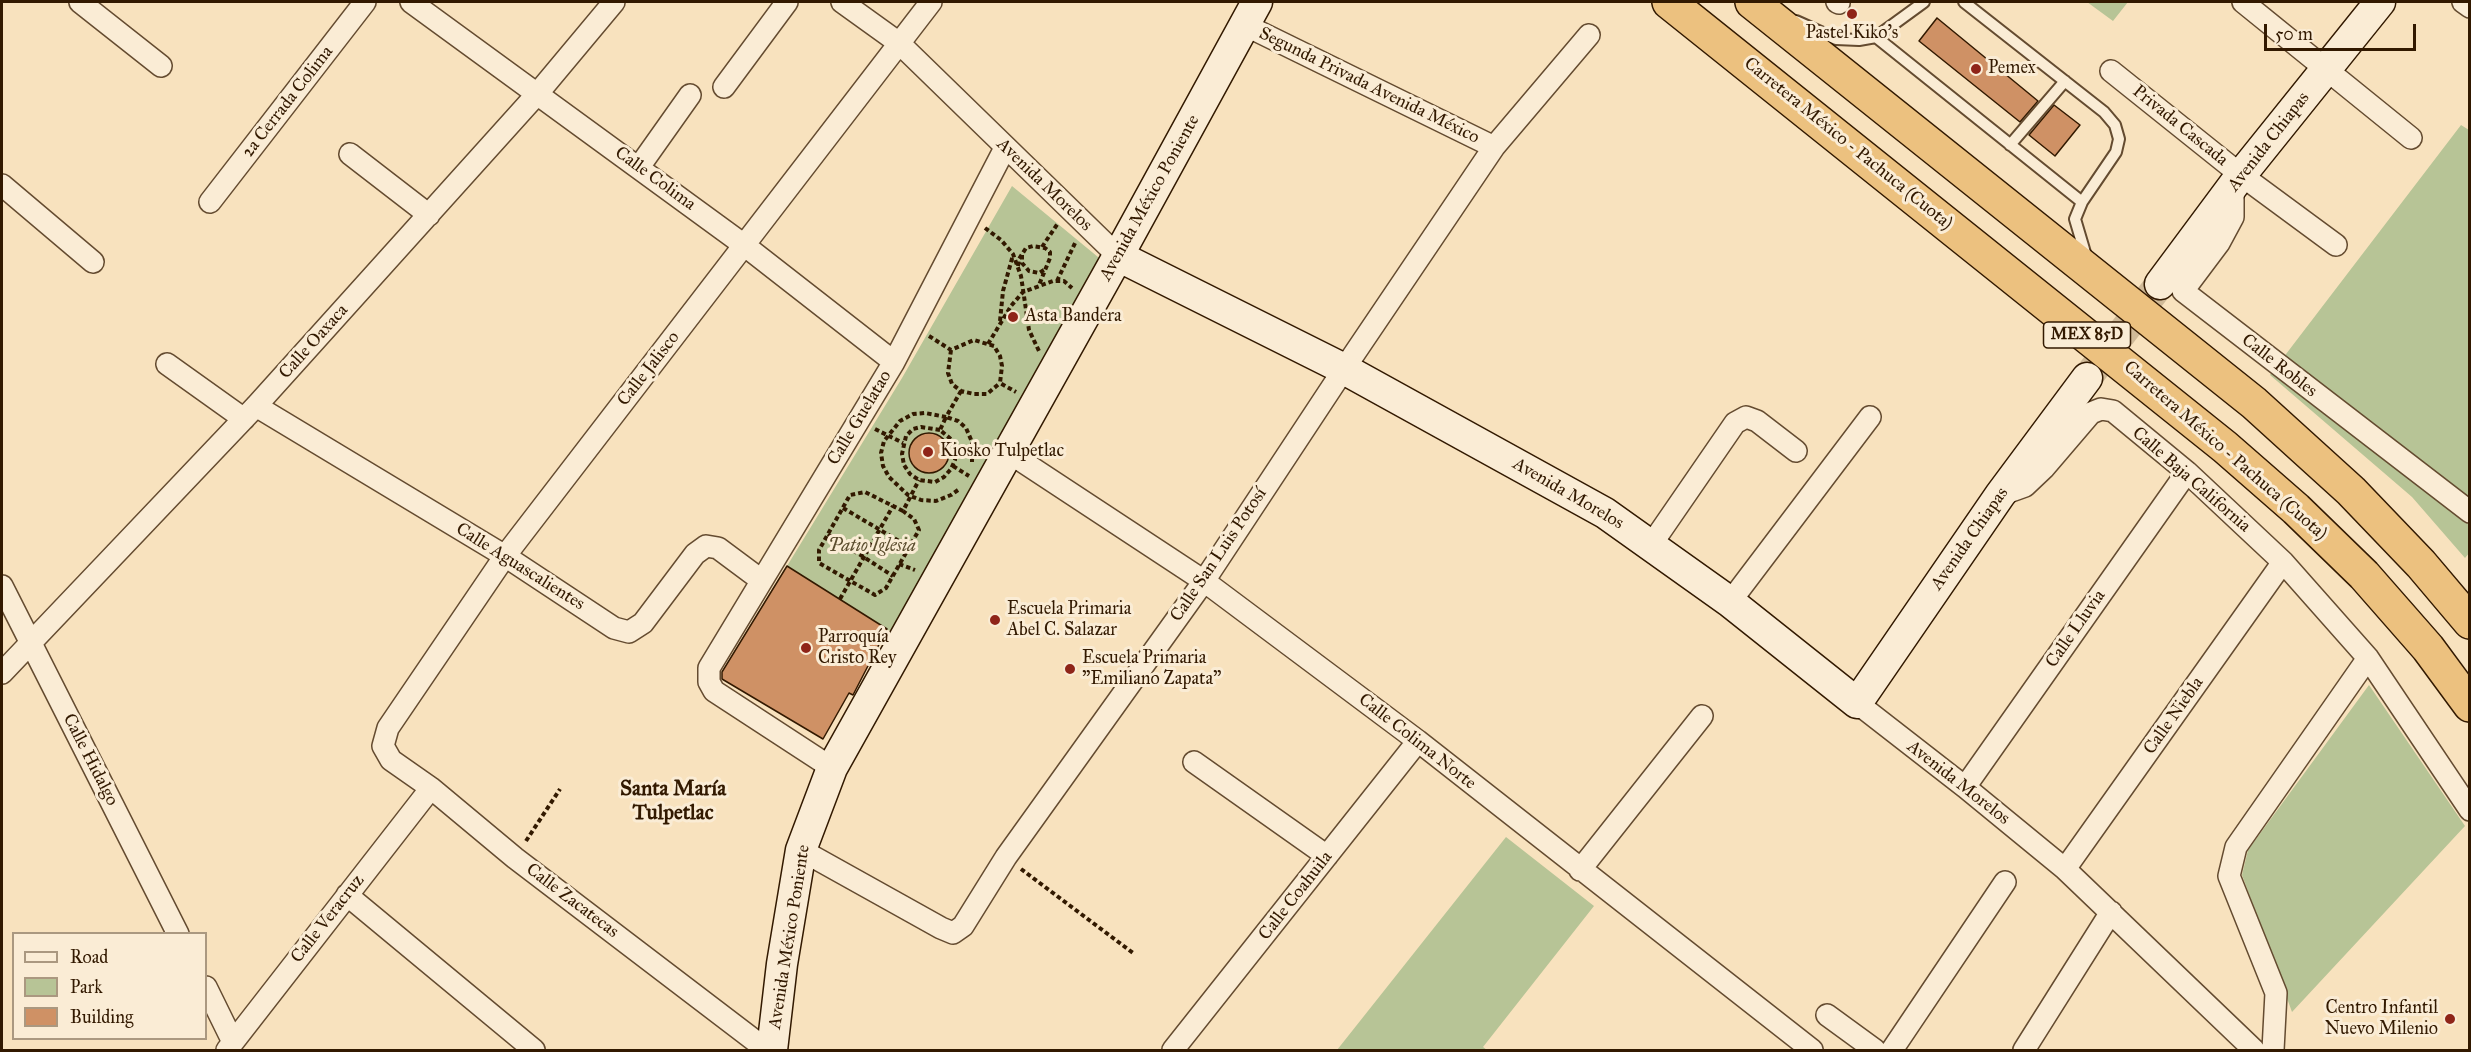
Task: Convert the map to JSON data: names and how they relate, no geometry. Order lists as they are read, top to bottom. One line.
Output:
{"streets":{"highway":["Carretera México - Pachuca (Cuota)","MEX 85D"],"street":["Segunda Privada Avenida México","2a Cerrada Colima","Privada Cascada","Avenida Chiapas","Calle Colima","Avenida Morelos","Avenida México Poniente","Calle Oaxaca","Calle Robles","Calle Jalisco","Calle Guelatao","Calle Baja California","Calle San Luis Potosí","Calle Aguascalientes","Calle Lluvia","Calle Niebla","Calle Colima Norte","Calle Hidalgo","Calle Coahuila","Calle Zacatecas","Calle Veracruz"]},"crossings":[["Segunda Privada Avenida México","Avenida México Poniente"],["Segunda Privada Avenida México","Calle San Luis Potosí"],["Privada Cascada","Avenida Chiapas"],["Privada Cascada","Calle Robles"],["Avenida Chiapas","Avenida Morelos"],["Avenida Chiapas","Calle Robles"],["Avenida Chiapas","Calle Baja California"],["Calle Colima","Calle Oaxaca"],["Calle Colima","Calle Jalisco"],["Calle Colima","Calle Guelatao"],["Avenida Morelos","Avenida México Poniente"],["Avenida Morelos","Calle Jalisco"],["Avenida Morelos","Calle Guelatao"],["Avenida Morelos","Calle San Luis Potosí"],["Avenida Morelos","Calle Lluvia"],["Avenida Morelos","Calle Niebla"],["Avenida México Poniente","Calle Guelatao"],["Avenida México Poniente","Calle San Luis Potosí"],["Avenida México Poniente","Calle Colima Norte"],["Calle Oaxaca","Calle Aguascalientes"],["Calle Oaxaca","Calle Hidalgo"],["Calle Jalisco","Calle Aguascalientes"],["Calle Jalisco","Calle Zacatecas"],["Calle Guelatao","Calle Aguascalientes"],["Calle Baja California","Calle Lluvia"],["Calle Baja California","Calle Niebla"],["Calle San Luis Potosí","Calle Colima Norte"],["Calle Colima Norte","Calle Coahuila"],["Calle Zacatecas","Calle Veracruz"]],"districts":["Santa María Tulpetlac"],"parks":["Patio Iglesia"],"places":["Pastel Kiko's","Pemex","Asta Bandera","Kiosko Tulpetlac","Escuela Primaria Abel C. Salazar","Parroquía Cristo Rey","Escuela Primaria \"Emiliano Zapata\"","Centro Infantil Nuevo Milenio"],"legend":["Road","Park","Building"],"scale_bar":"50 m"}
